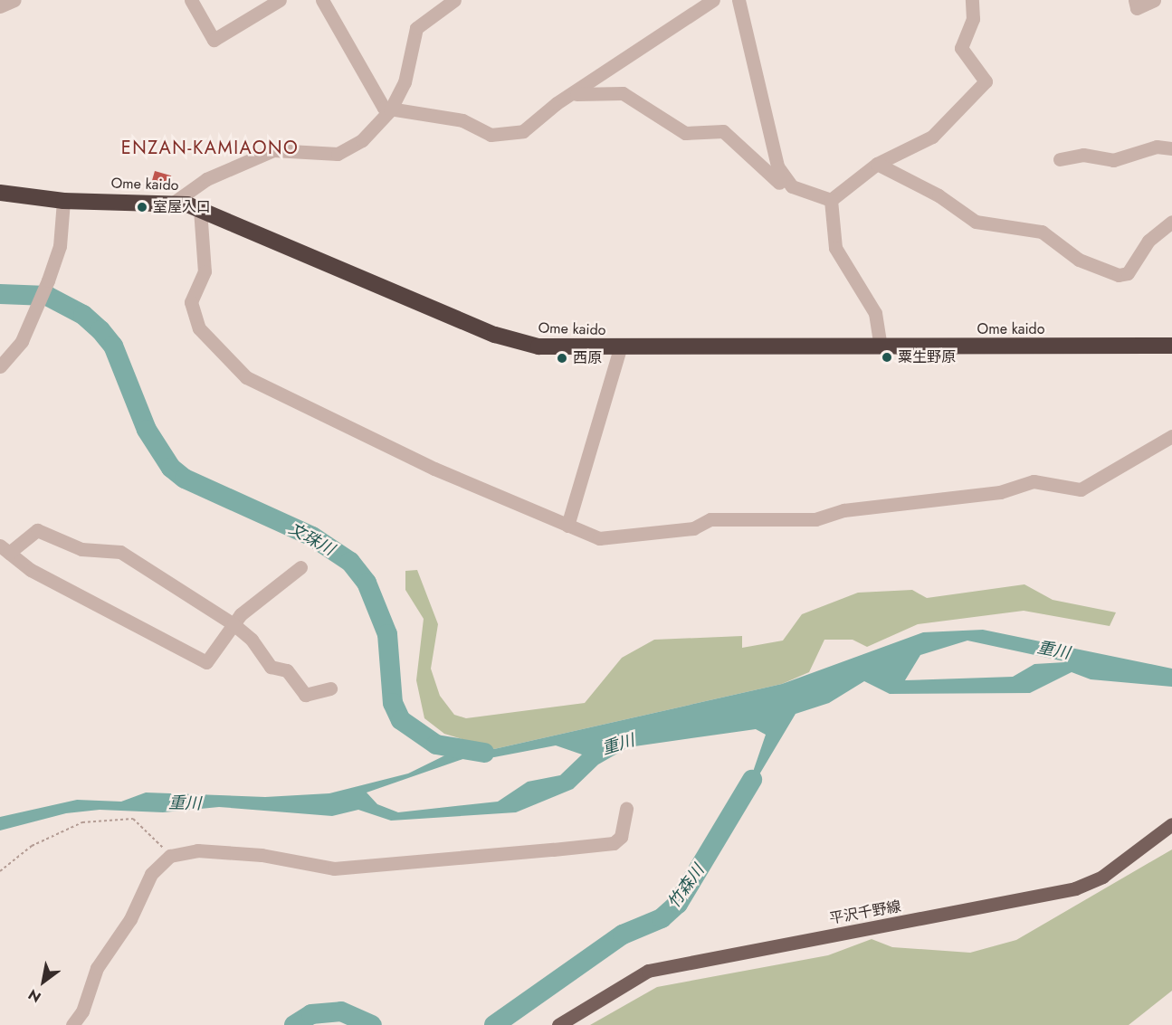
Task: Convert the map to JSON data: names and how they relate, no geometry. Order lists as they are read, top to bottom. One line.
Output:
{"streets":{"highway":["Ome kaido"],"main road":["平沢千野線"]},"districts":["ENZAN-KAMIAONO"],"water":["文珠川","重川","竹森川"],"places":["室屋入口","粟生野原","西原"],"north":"bottom left"}
